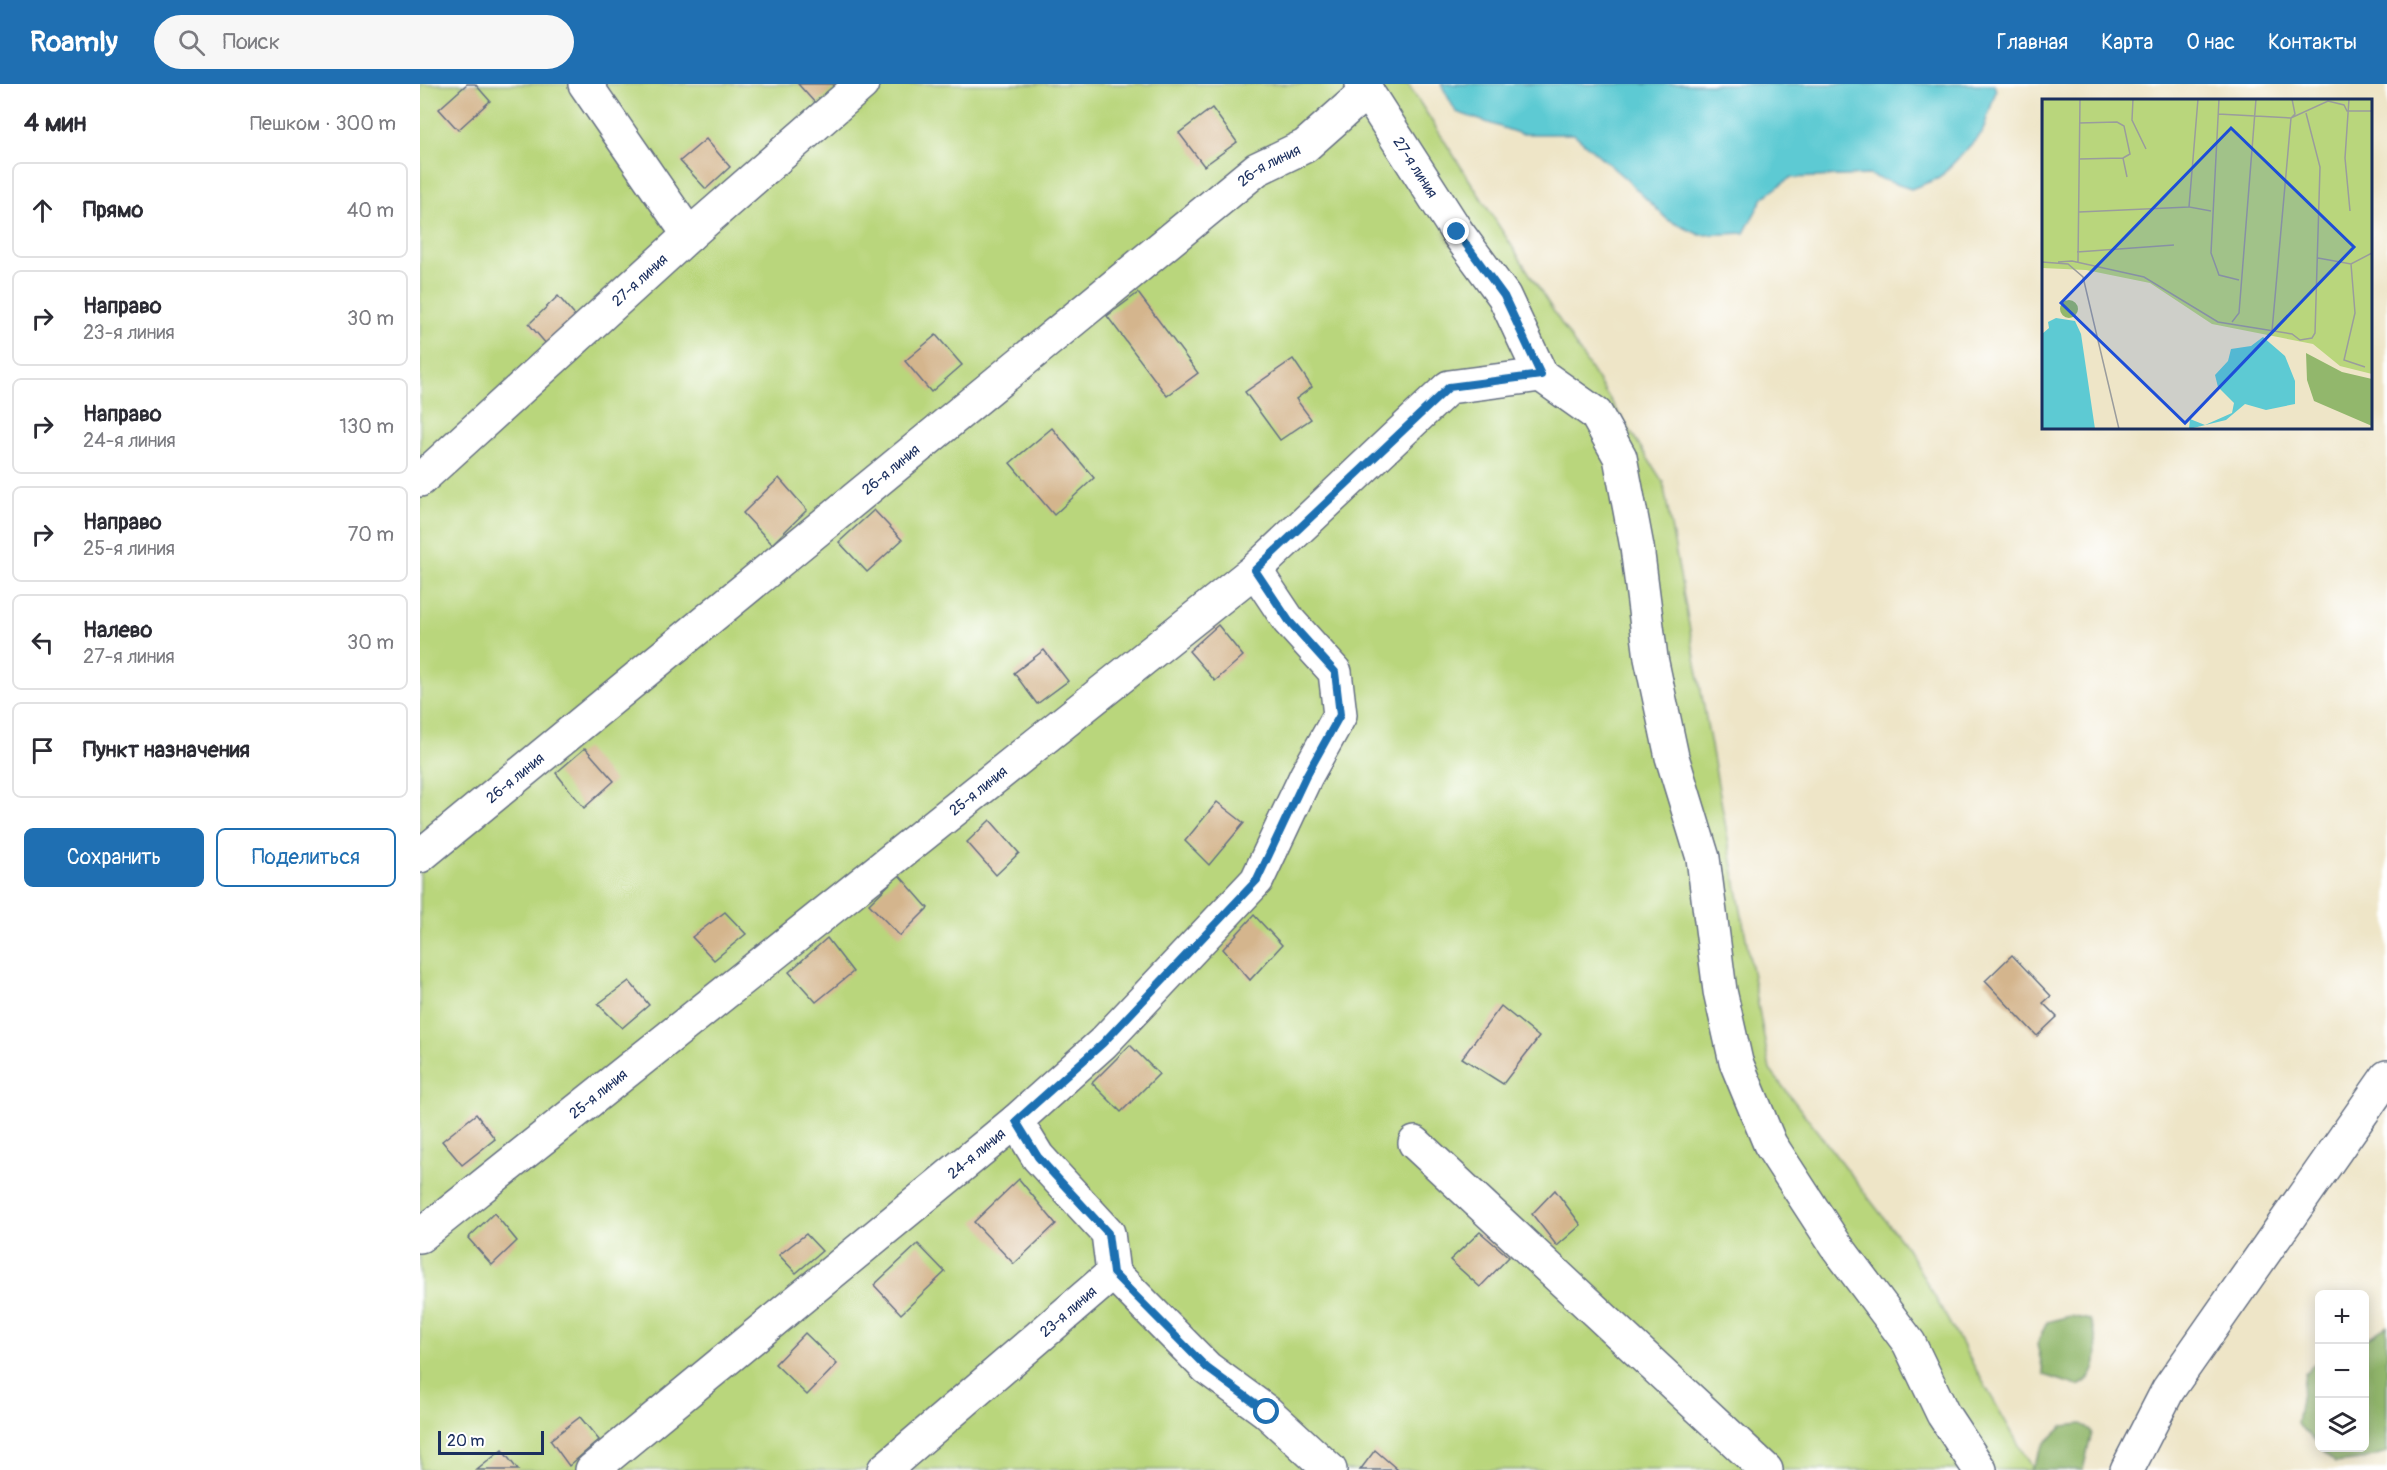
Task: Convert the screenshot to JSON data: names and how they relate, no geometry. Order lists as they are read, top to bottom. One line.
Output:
{"streets":{"street":["26-я линия","27-я линия","25-я линия","24-я линия","23-я линия"]},"crossings":[["26-я линия","27-я линия"],["27-я линия","25-я линия"],["25-я линия","24-я линия"]],"scale_bar":"20 m","page":{"header":"Roamly","search":"Поиск","nav":["Главная","Карта","О нас","Контакты"],"heading":["4 мин","Пешком · 300 m"],"list":[["Прямо","40 m"],["Направо","23-я линия","30 m"],["Направо","24-я линия","130 m"],["Направо","25-я линия","70 m"],["Налево","27-я линия","30 m"],"Пункт назначения"],"buttons":["Сохранить","Поделиться"],"map_buttons":["+","−"],"scale":"20 m"}}
